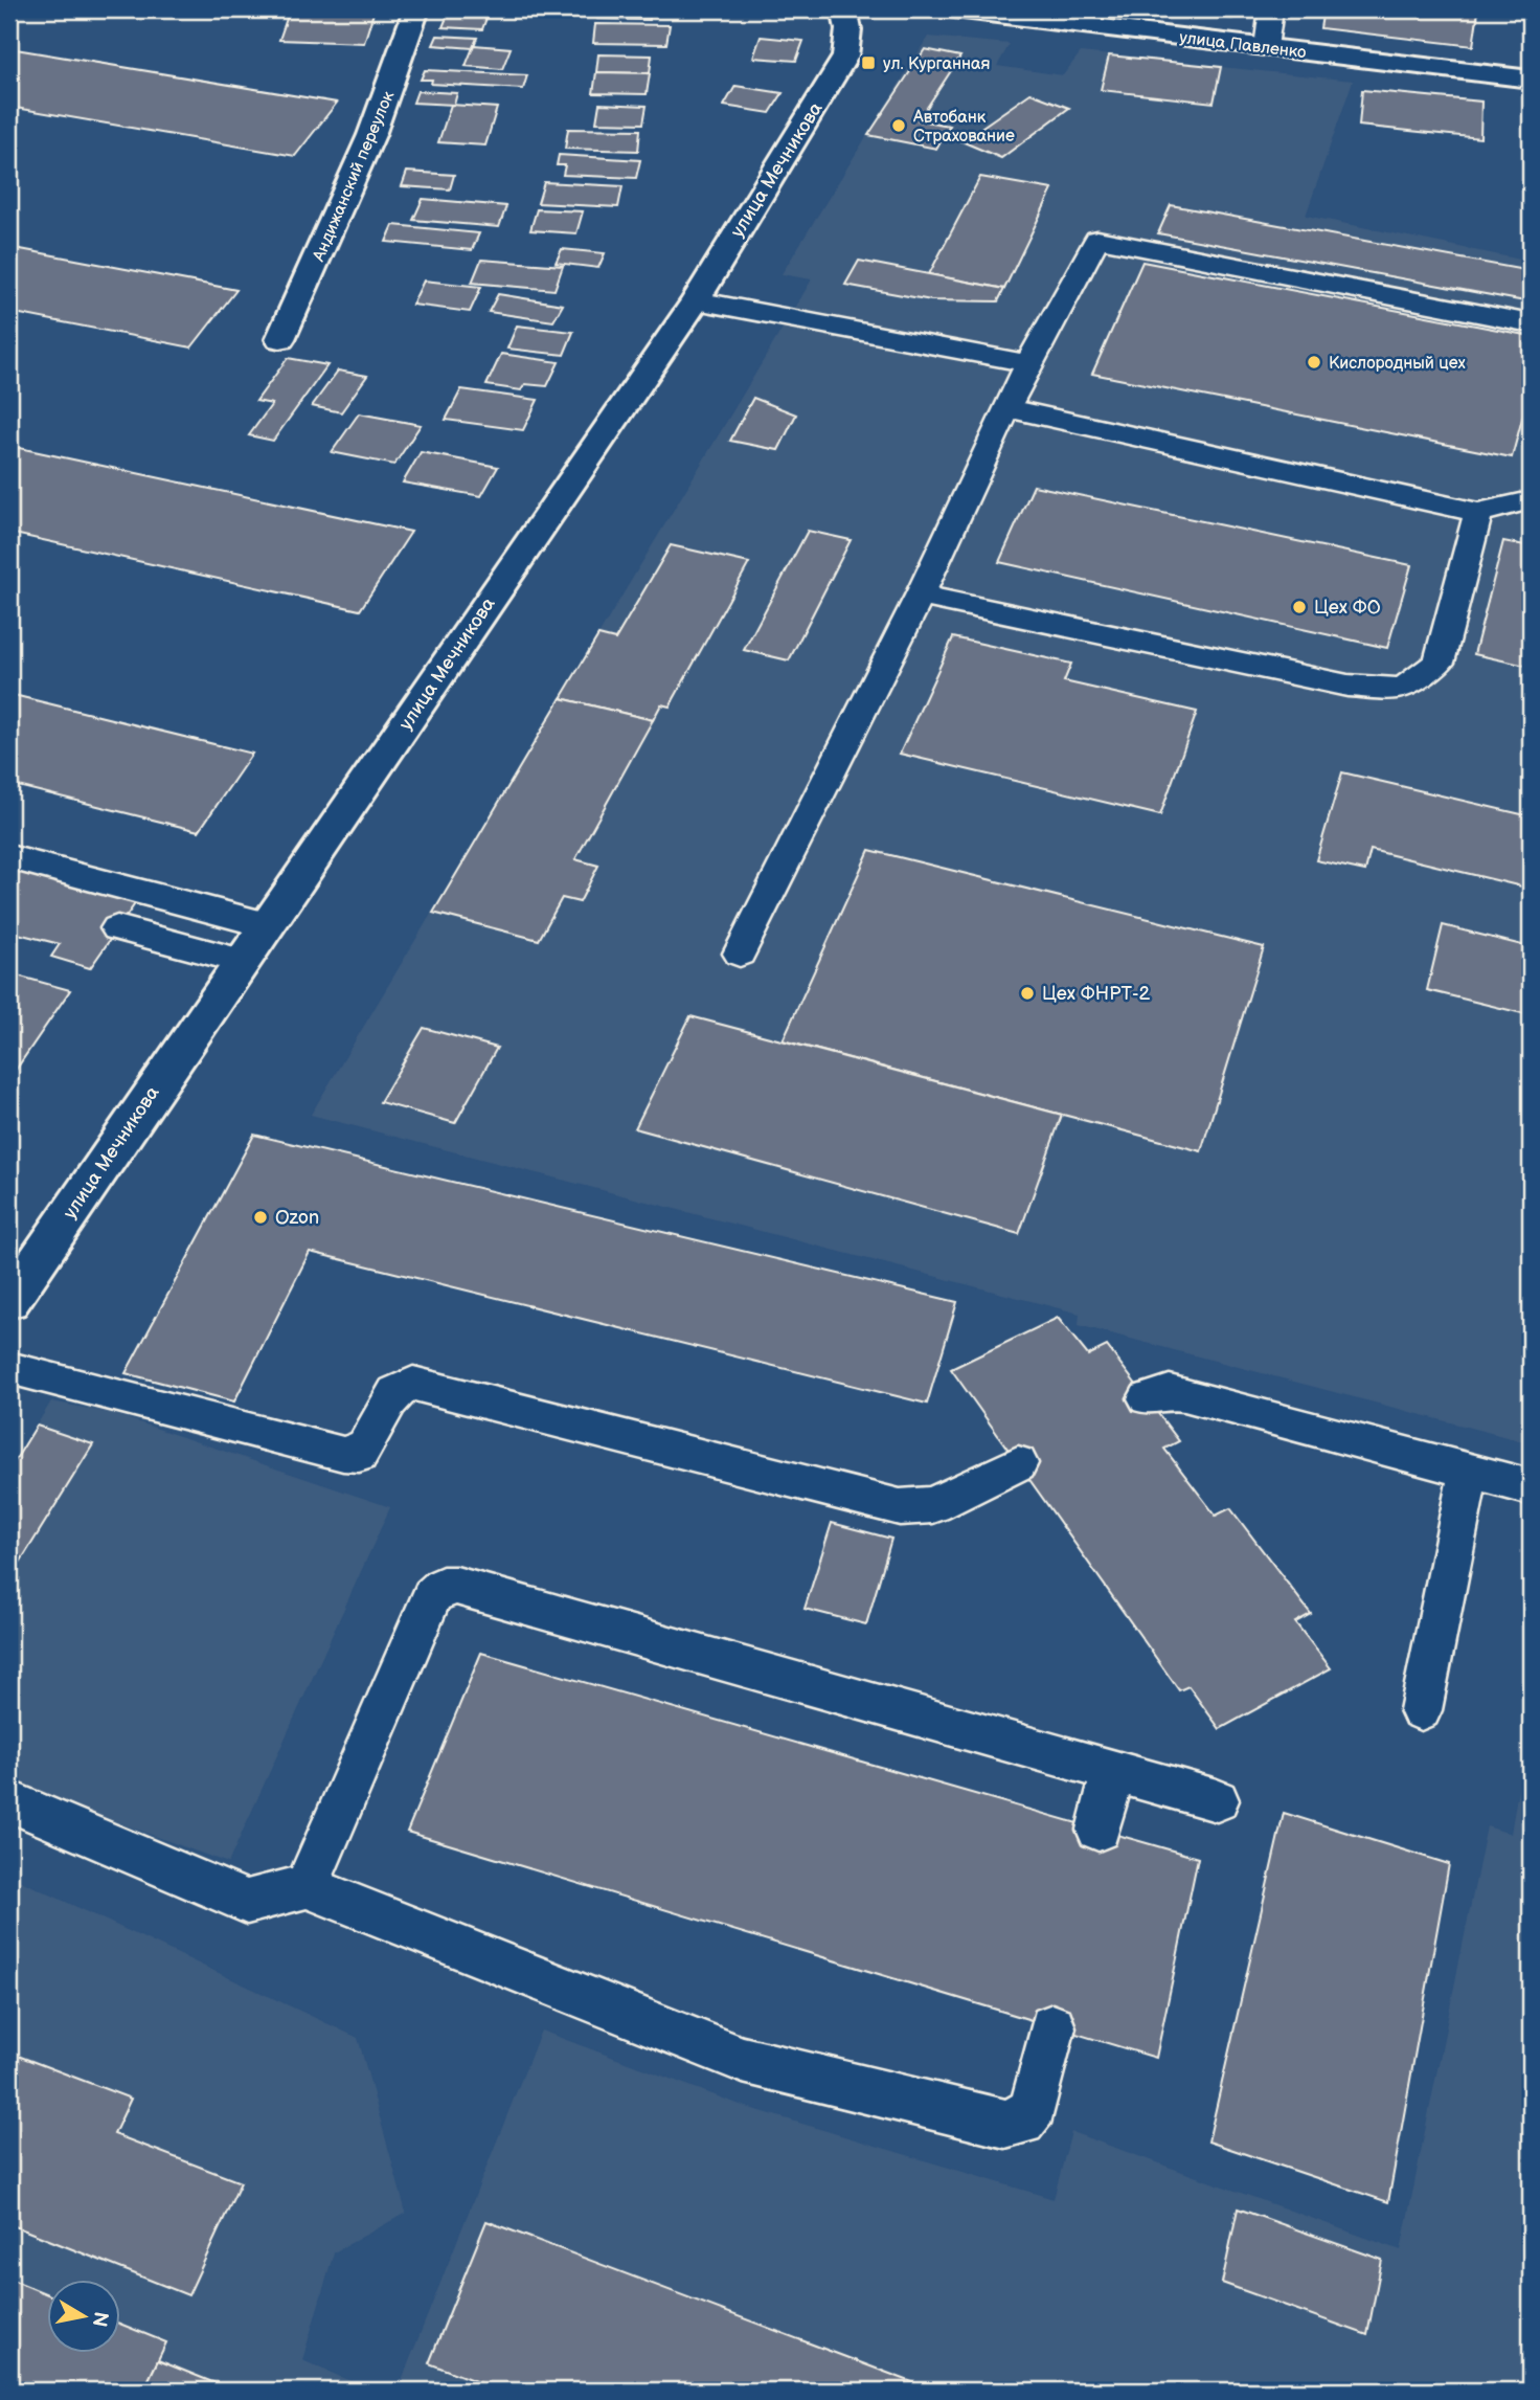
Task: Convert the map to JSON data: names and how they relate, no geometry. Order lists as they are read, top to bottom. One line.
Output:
{"streets":{"main road":["улица Павленко","улица Мечникова","Андижанский переулок"]},"places":{"transit":["ул. Курганная"],"other":["Автобанк Страхование","Кислородный цех","Цех ФО","Цех ФНРТ-2","Ozon"]},"north":"right"}
